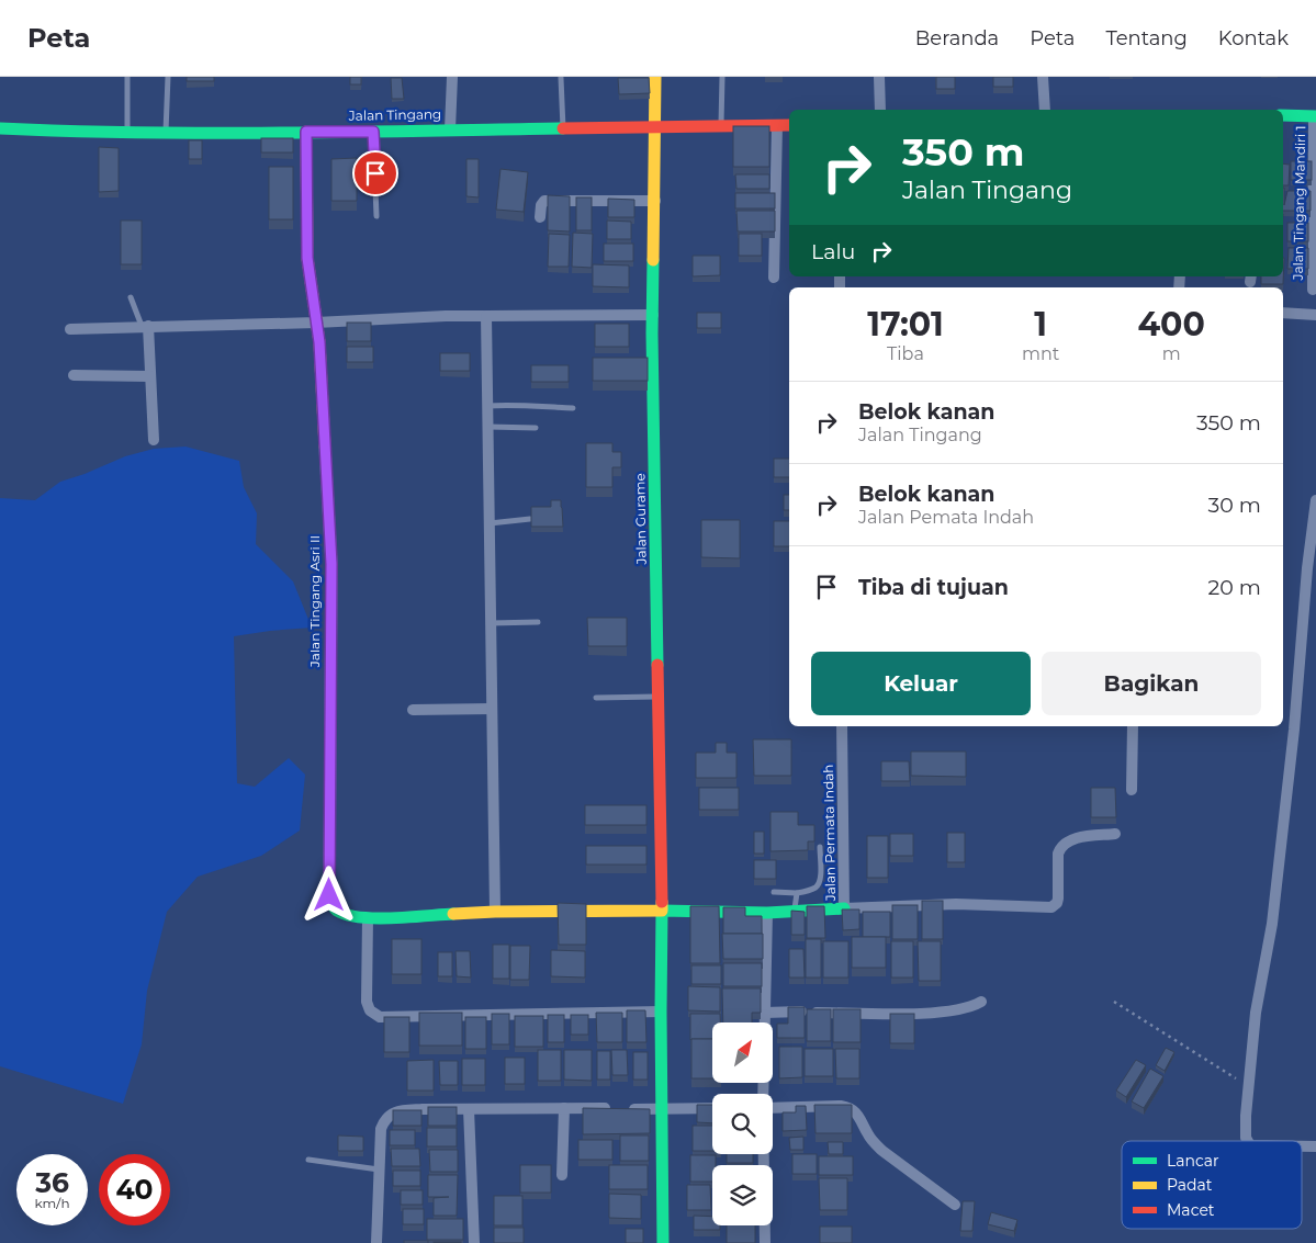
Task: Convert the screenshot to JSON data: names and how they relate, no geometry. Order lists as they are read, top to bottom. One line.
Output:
{"streets":{"street":["Jalan Tingang","Jalan Tingang Mandiri 1","Jalan Gurame","Jalan Tingang Asri II","Jalan Permata Indah"]},"crossings":[["Jalan Tingang","Jalan Gurame"],["Jalan Tingang","Jalan Tingang Asri II"],["Jalan Gurame","Jalan Tingang Asri II"],["Jalan Tingang Asri II","Jalan Permata Indah"]],"legend":["Lancar","Padat","Macet"],"north":"top right","page":{"header":"Peta","nav":["Beranda","Peta","Tentang","Kontak"],"turn":["350 m","Jalan Tingang"],"then":"Lalu","eta":["17:01","Tiba","1","mnt","400","m"],"list":[{"name":"Belok kanan","note":"Jalan Tingang","value":"350 m"},{"name":"Belok kanan","note":"Jalan Pemata Indah","value":"30 m"},{"name":"Tiba di tujuan","value":"20 m"}],"buttons":["Keluar","Bagikan"],"speed":"36 km/h","limit":"40"}}
